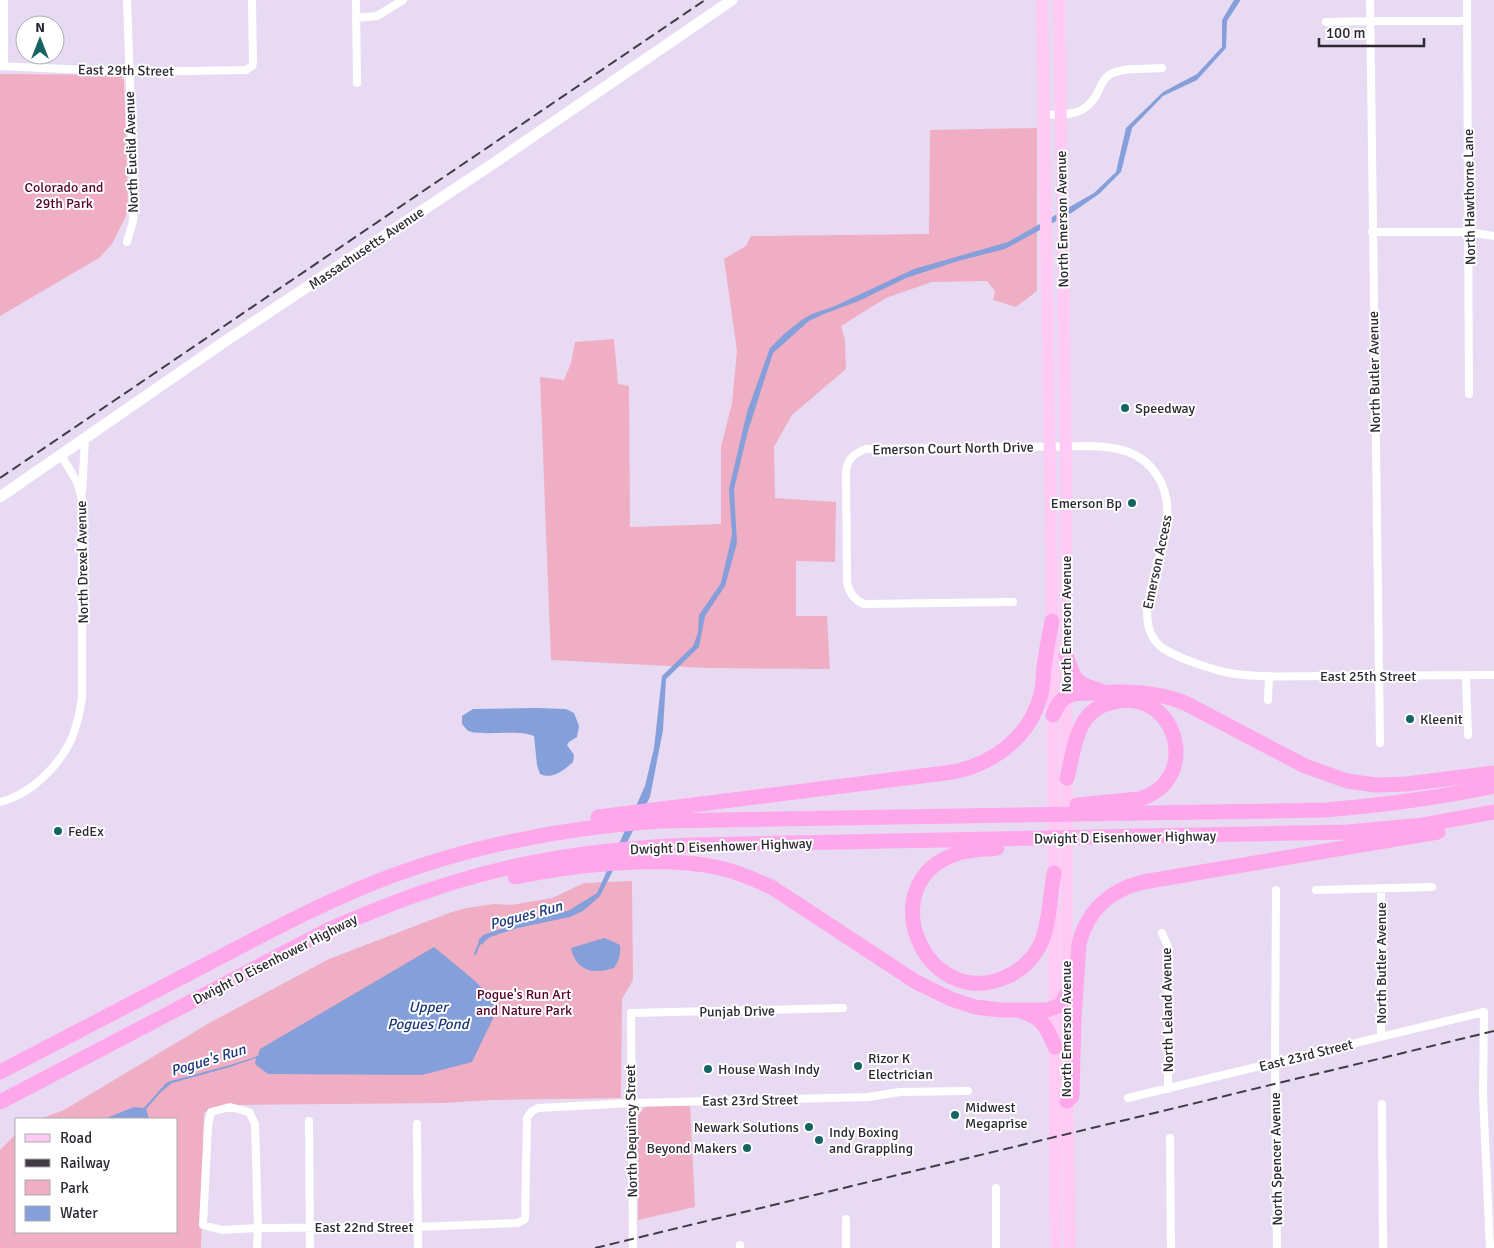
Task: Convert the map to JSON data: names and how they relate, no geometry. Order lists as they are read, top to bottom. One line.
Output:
{"streets":{"highway":["Dwight D Eisenhower Highway"],"main road":["North Emerson Avenue","Massachusetts Avenue"],"street":["East 29th Street","North Euclid Avenue","North Hawthorne Lane","North Butler Avenue","Emerson Court North Drive","North Drexel Avenue","Emerson Access","East 25th Street","North Leland Avenue","Punjab Drive","East 23rd Street","North Dequincy Street","North Spencer Avenue","East 22nd Street"]},"crossings":[["East 29th Street","North Euclid Avenue"],["North Emerson Avenue","Emerson Court North Drive"],["North Emerson Avenue","Emerson Access"],["Massachusetts Avenue","North Drexel Avenue"],["North Butler Avenue","East 25th Street"],["North Butler Avenue","East 23rd Street"],["Emerson Court North Drive","Emerson Access"],["Emerson Access","East 25th Street"],["North Leland Avenue","East 23rd Street"],["Punjab Drive","North Dequincy Street"],["East 23rd Street","North Dequincy Street"],["East 23rd Street","North Spencer Avenue"],["East 23rd Street","East 22nd Street"]],"water":["Pogues Run","Upper Pogues Pond","Pogue's Run"],"parks":["Colorado and 29th Park","Pogue's Run Art and Nature Park"],"places":["Speedway","Emerson Bp","Kleenit","FedEx","Rizor K Electrician","House Wash Indy","Midwest Megaprise","Newark Solutions","Indy Boxing and Grappling","Beyond Makers"],"legend":["Road","Railway","Park","Water"],"scale_bar":"100 m","north":"top"}
